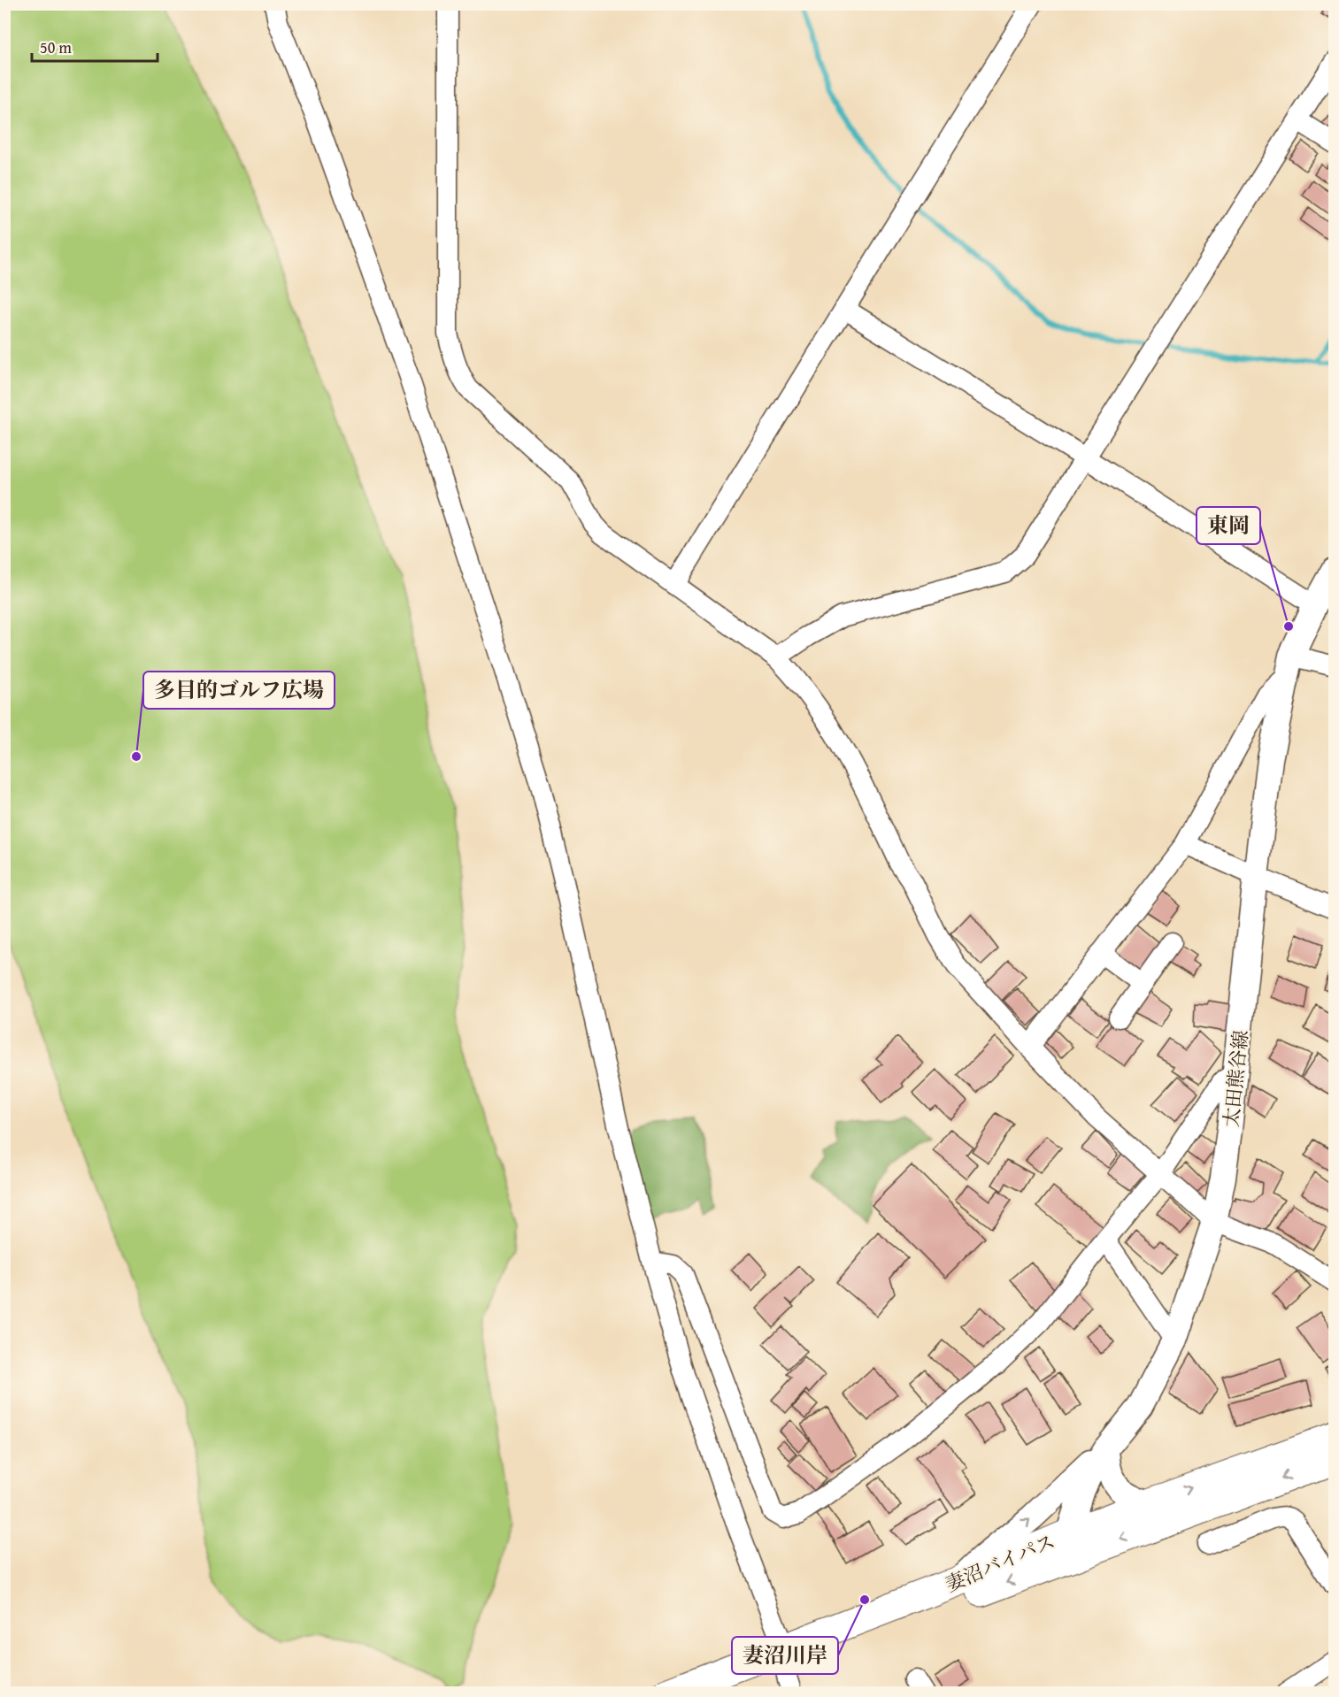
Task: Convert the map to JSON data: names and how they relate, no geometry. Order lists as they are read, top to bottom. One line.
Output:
{"streets":{"highway":["妻沼バイパス"],"main road":["太田熊谷線"]},"crossings":[["太田熊谷線","妻沼バイパス"]],"places":["東岡","多目的ゴルフ広場","妻沼川岸"],"scale_bar":"50 m"}
